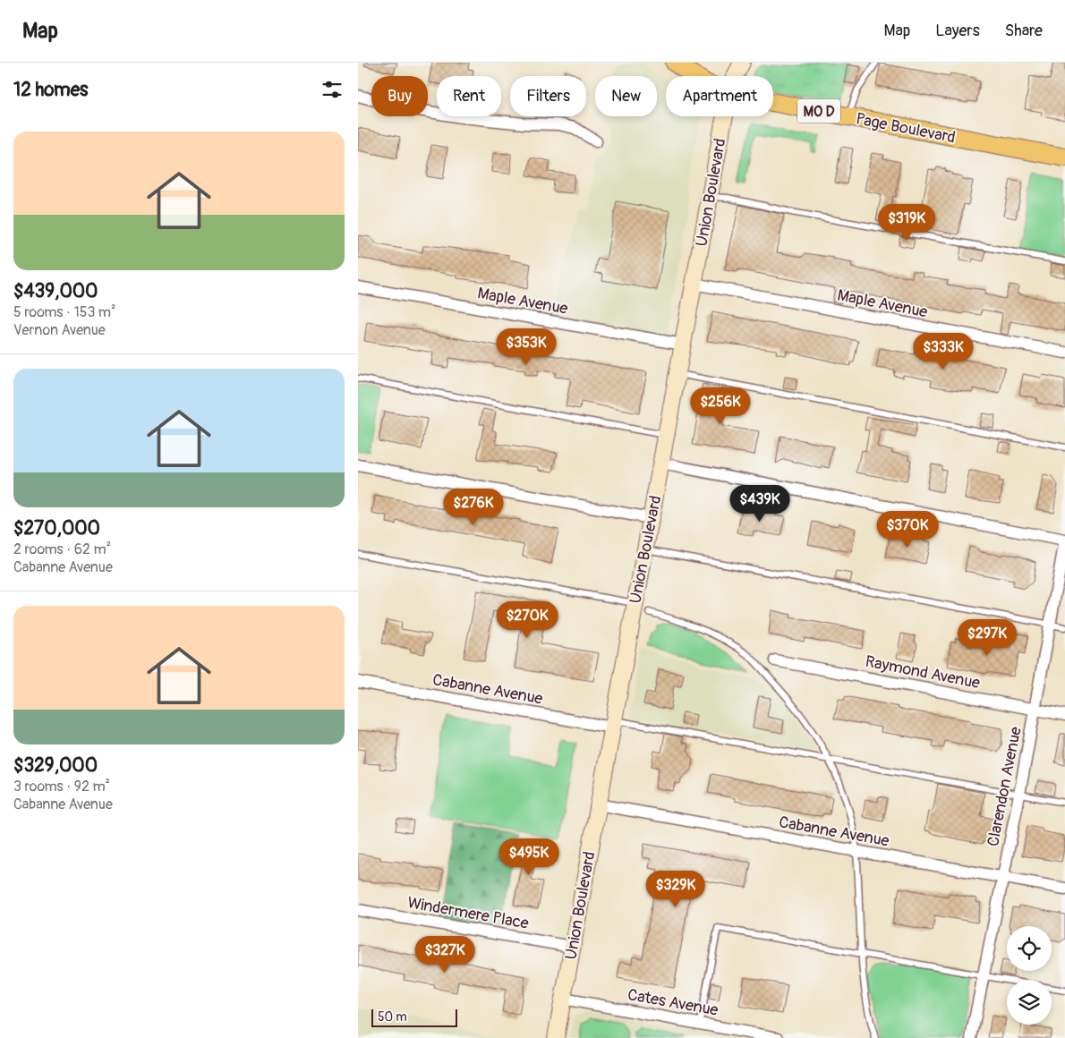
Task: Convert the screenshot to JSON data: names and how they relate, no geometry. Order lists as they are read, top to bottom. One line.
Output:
{"streets":{"main road":["MO D","Page Boulevard","Union Boulevard"],"street":["Maple Avenue","Raymond Avenue","Cabanne Avenue","Clarendon Avenue","Windermere Place","Cates Avenue"]},"crossings":[["Union Boulevard","Maple Avenue"],["Union Boulevard","Cabanne Avenue"],["Union Boulevard","Windermere Place"],["Union Boulevard","Cates Avenue"],["Raymond Avenue","Clarendon Avenue"],["Cabanne Avenue","Clarendon Avenue"]],"scale_bar":"50 m","page":{"header":"Map","nav":["Map","Layers","Share"],"heading":"12 homes","chip":["Buy","Rent","Filters","New","Apartment"],"list":[{"name":"$439,000","note":"5 rooms · 153 m² · Vernon Avenue"},{"name":"$270,000","note":"2 rooms · 62 m² · Cabanne Avenue"},{"name":"$329,000","note":"3 rooms · 92 m² · Cabanne Avenue"}],"price":["$319K","$353K","$333K","$256K","$439K","$276K","$370K","$270K","$297K","$495K","$329K","$327K"],"scale":"50 m"}}
